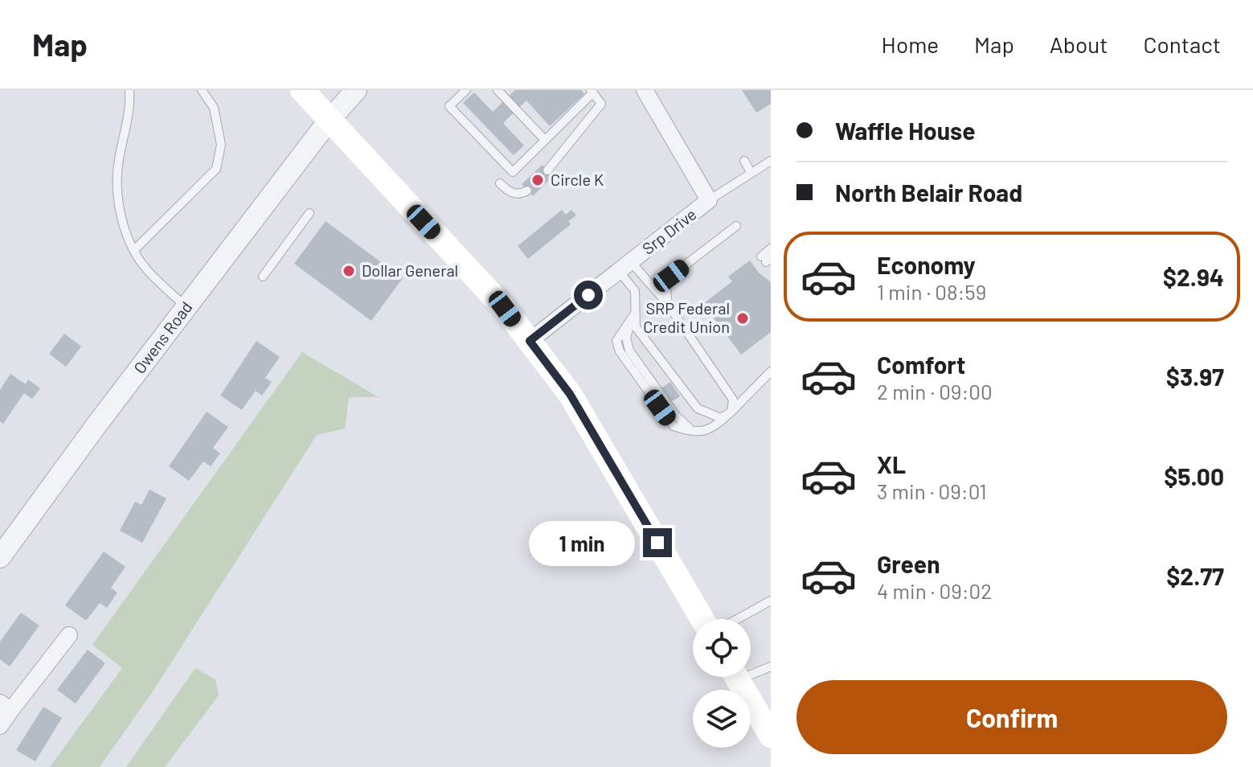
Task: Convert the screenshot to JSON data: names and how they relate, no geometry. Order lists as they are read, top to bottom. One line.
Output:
{"streets":{"street":["Srp Drive","Owens Road"]},"places":["Circle K","Dollar General","SRP Federal Credit Union"],"page":{"header":"Map","nav":["Home","Map","About","Contact"],"banner":["Waffle House","North Belair Road"],"list":[{"name":"Economy","note":"1 min · 08:59","value":"$2.94"},{"name":"Comfort","note":"2 min · 09:00","value":"$3.97"},{"name":"XL","note":"3 min · 09:01","value":"$5.00"},{"name":"Green","note":"4 min · 09:02","value":"$2.77"}],"bubble":"1 min","buttons":"Confirm"}}
